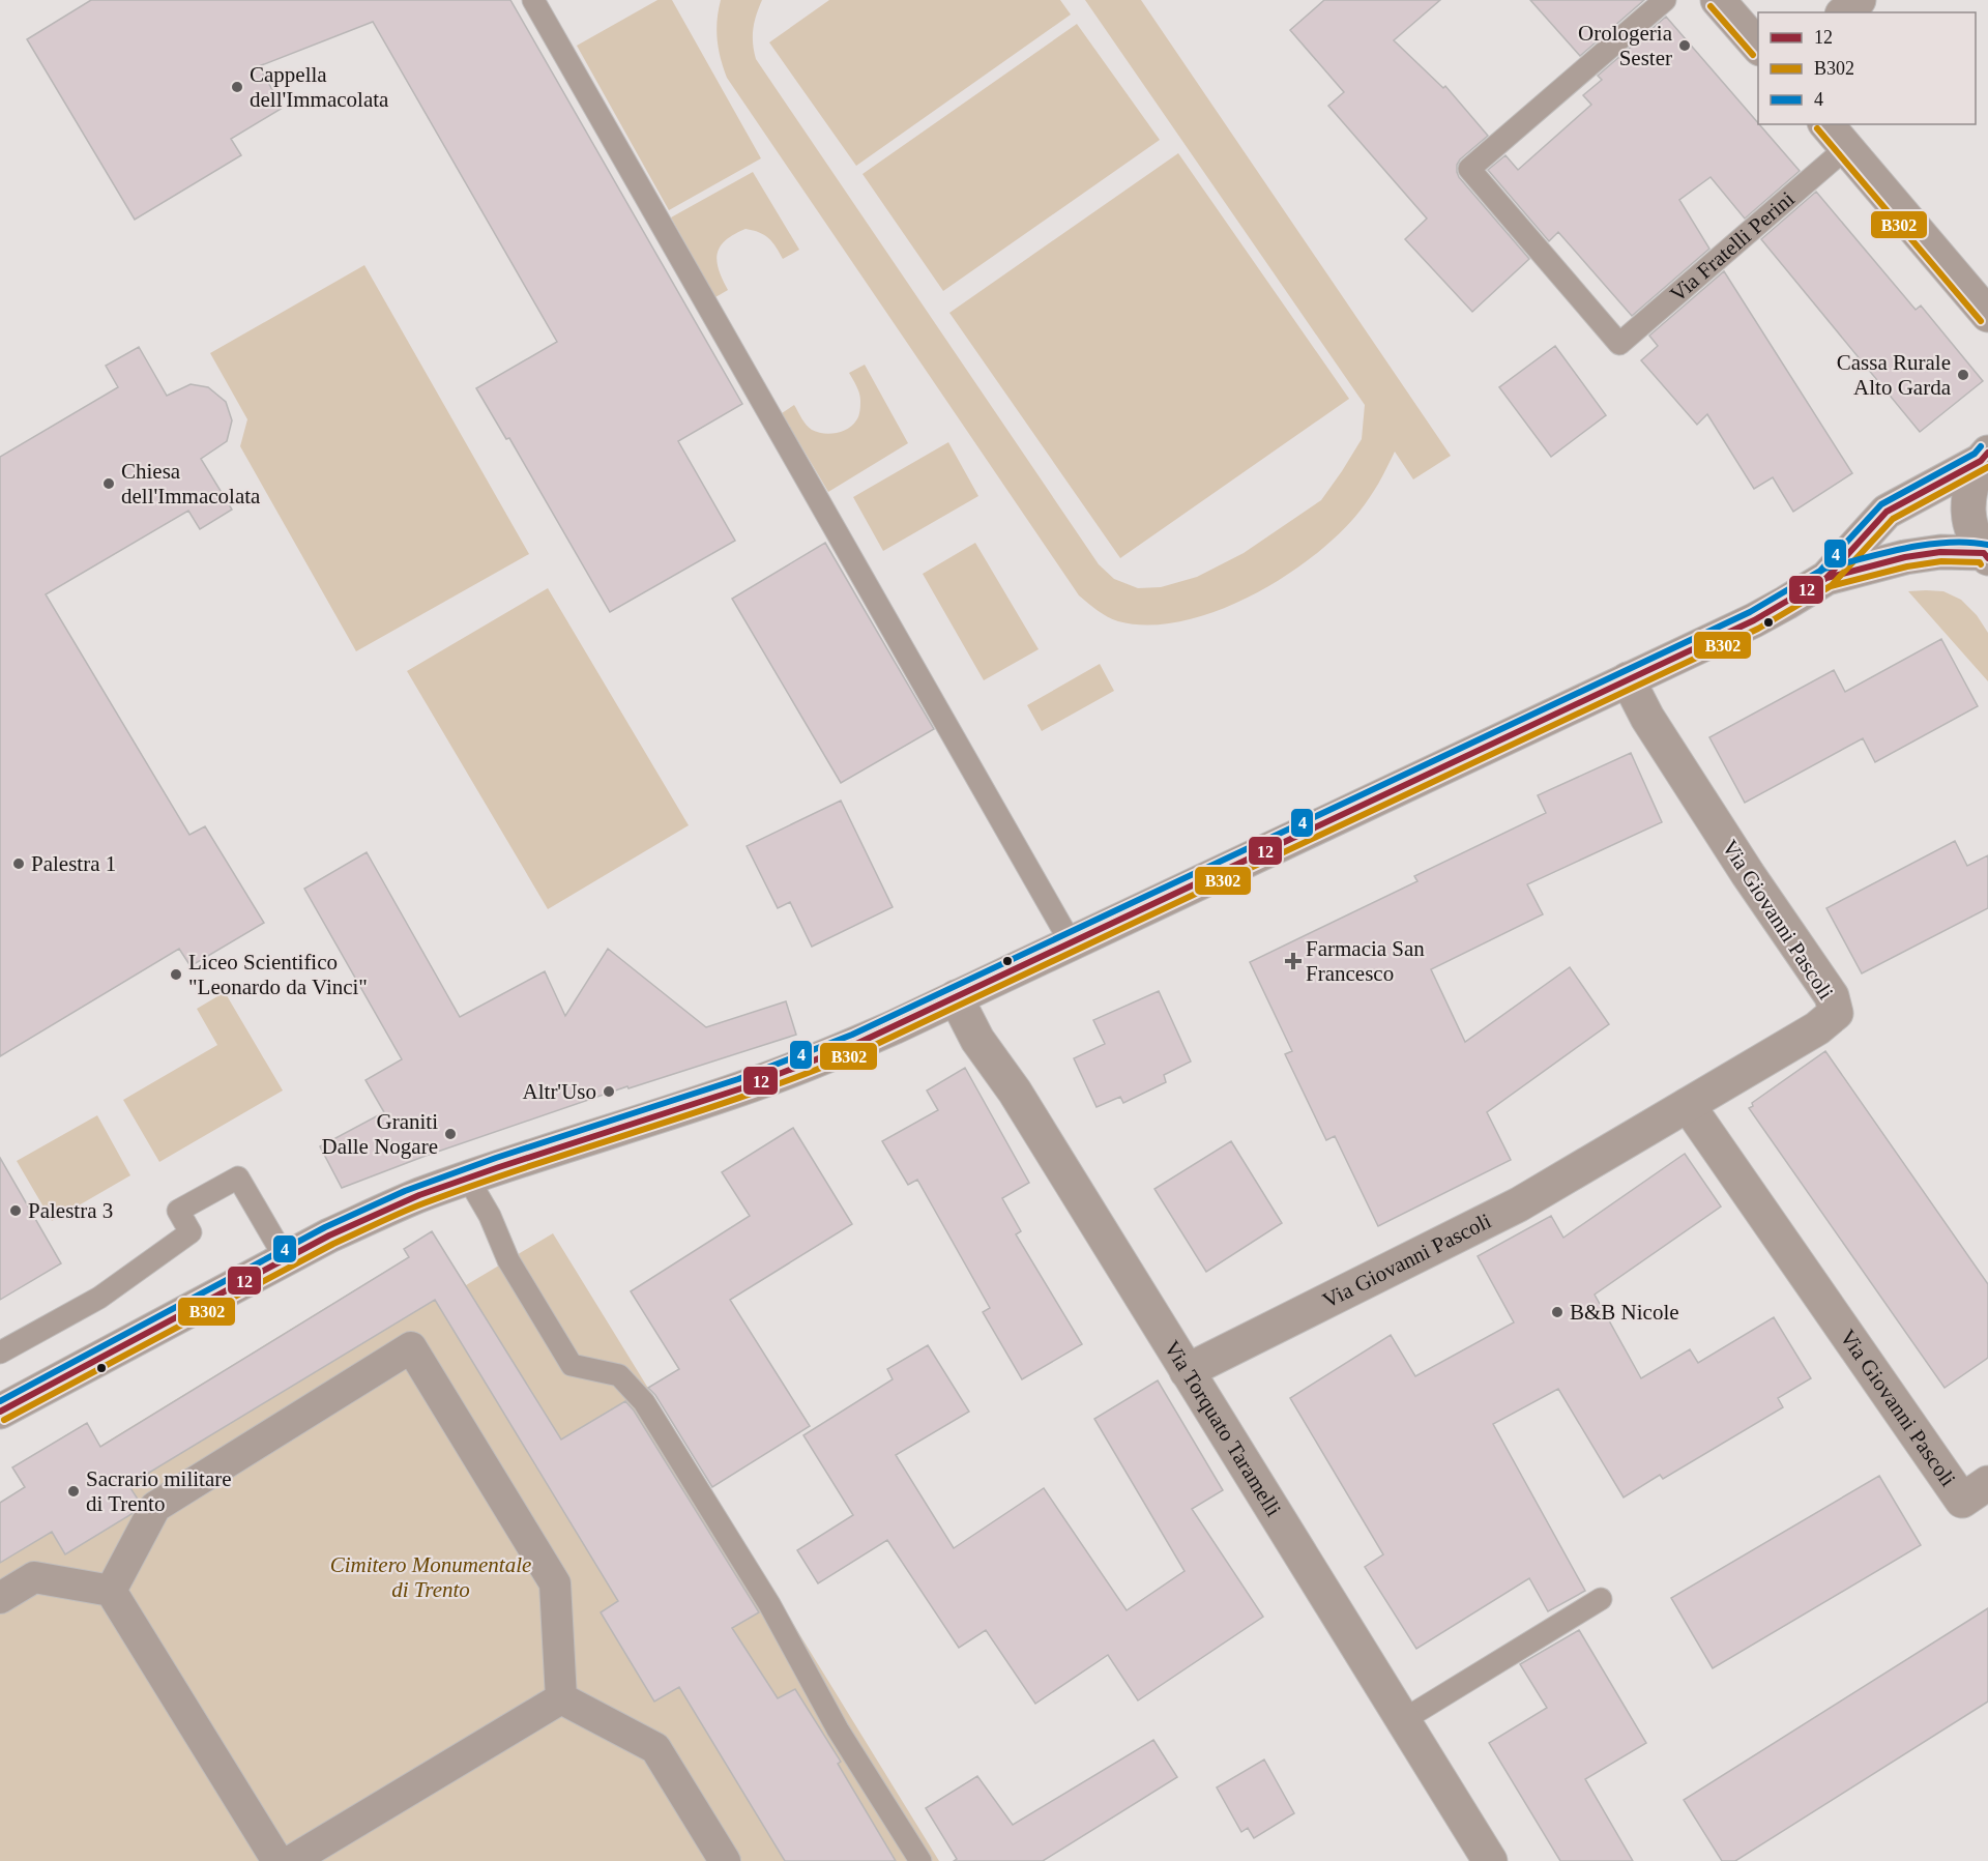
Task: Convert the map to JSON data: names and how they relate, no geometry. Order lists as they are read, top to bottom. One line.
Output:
{"streets":{"street":["Via Giovanni Pascoli","Via Torquato Taramelli"],"lane":["Via Fratelli Perini"]},"crossings":[["Via Giovanni Pascoli","Via Torquato Taramelli"]],"parks":["Cimitero Monumentale di Trento"],"places":{"other":["Orologeria Sester","Cappella dell'Immacolata","Cassa Rurale Alto Garda","Chiesa dell'Immacolata","Palestra 1","Liceo Scientifico \"Leonardo da Vinci\"","Altr'Uso","Graniti Dalle Nogare","Palestra 3","B&B Nicole","Sacrario militare di Trento"],"health":["Farmacia San Francesco"]},"lines":["transit line B302","transit line 4","transit line 12"],"legend":["12","B302","4"]}
